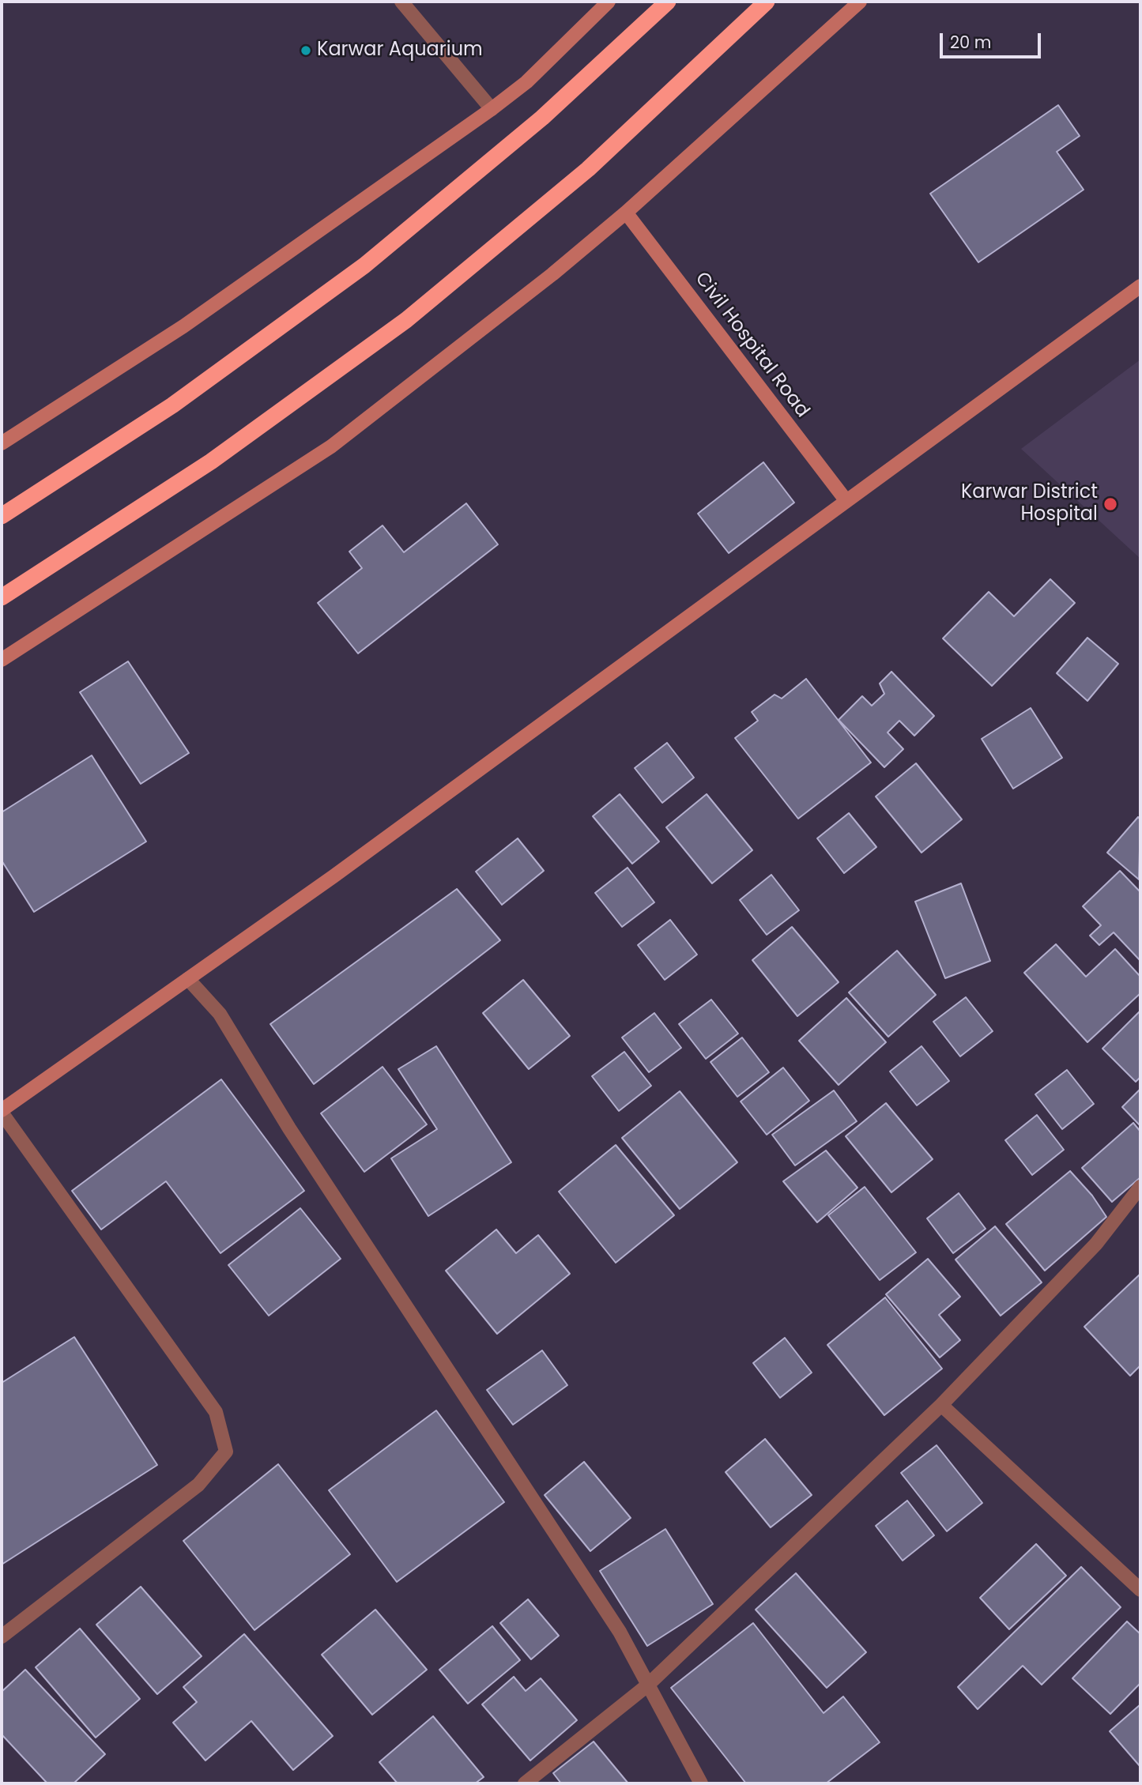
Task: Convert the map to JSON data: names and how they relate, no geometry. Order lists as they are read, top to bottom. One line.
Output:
{"streets":{"street":["Civil Hospital Road"]},"places":["Karwar Aquarium","Karwar District Hospital"],"scale_bar":"20 m"}
